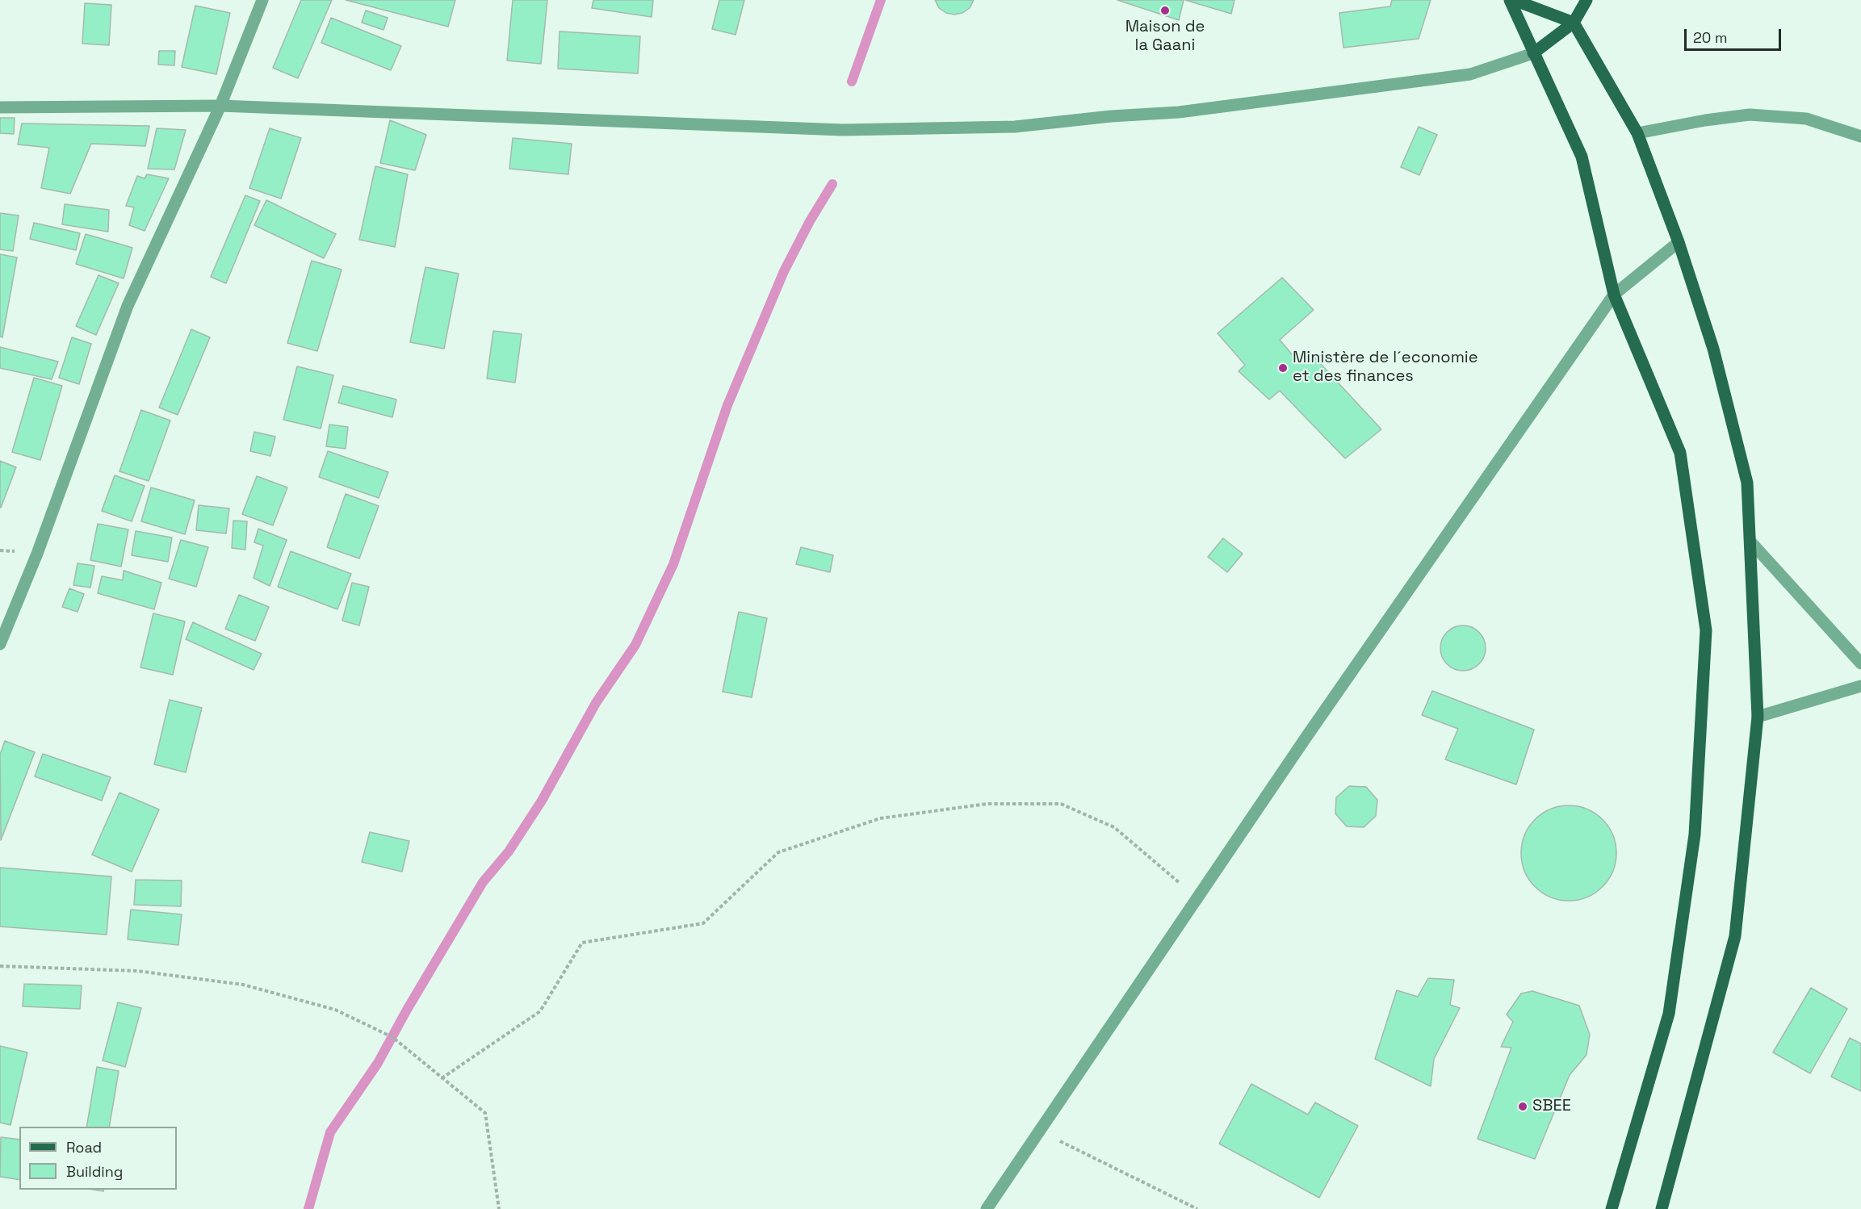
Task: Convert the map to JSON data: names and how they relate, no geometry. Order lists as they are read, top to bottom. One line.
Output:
{"places":["Maison de la Gaani","Ministère de l´economie et des finances","SBEE"],"legend":["Road","Building"],"scale_bar":"20 m"}
